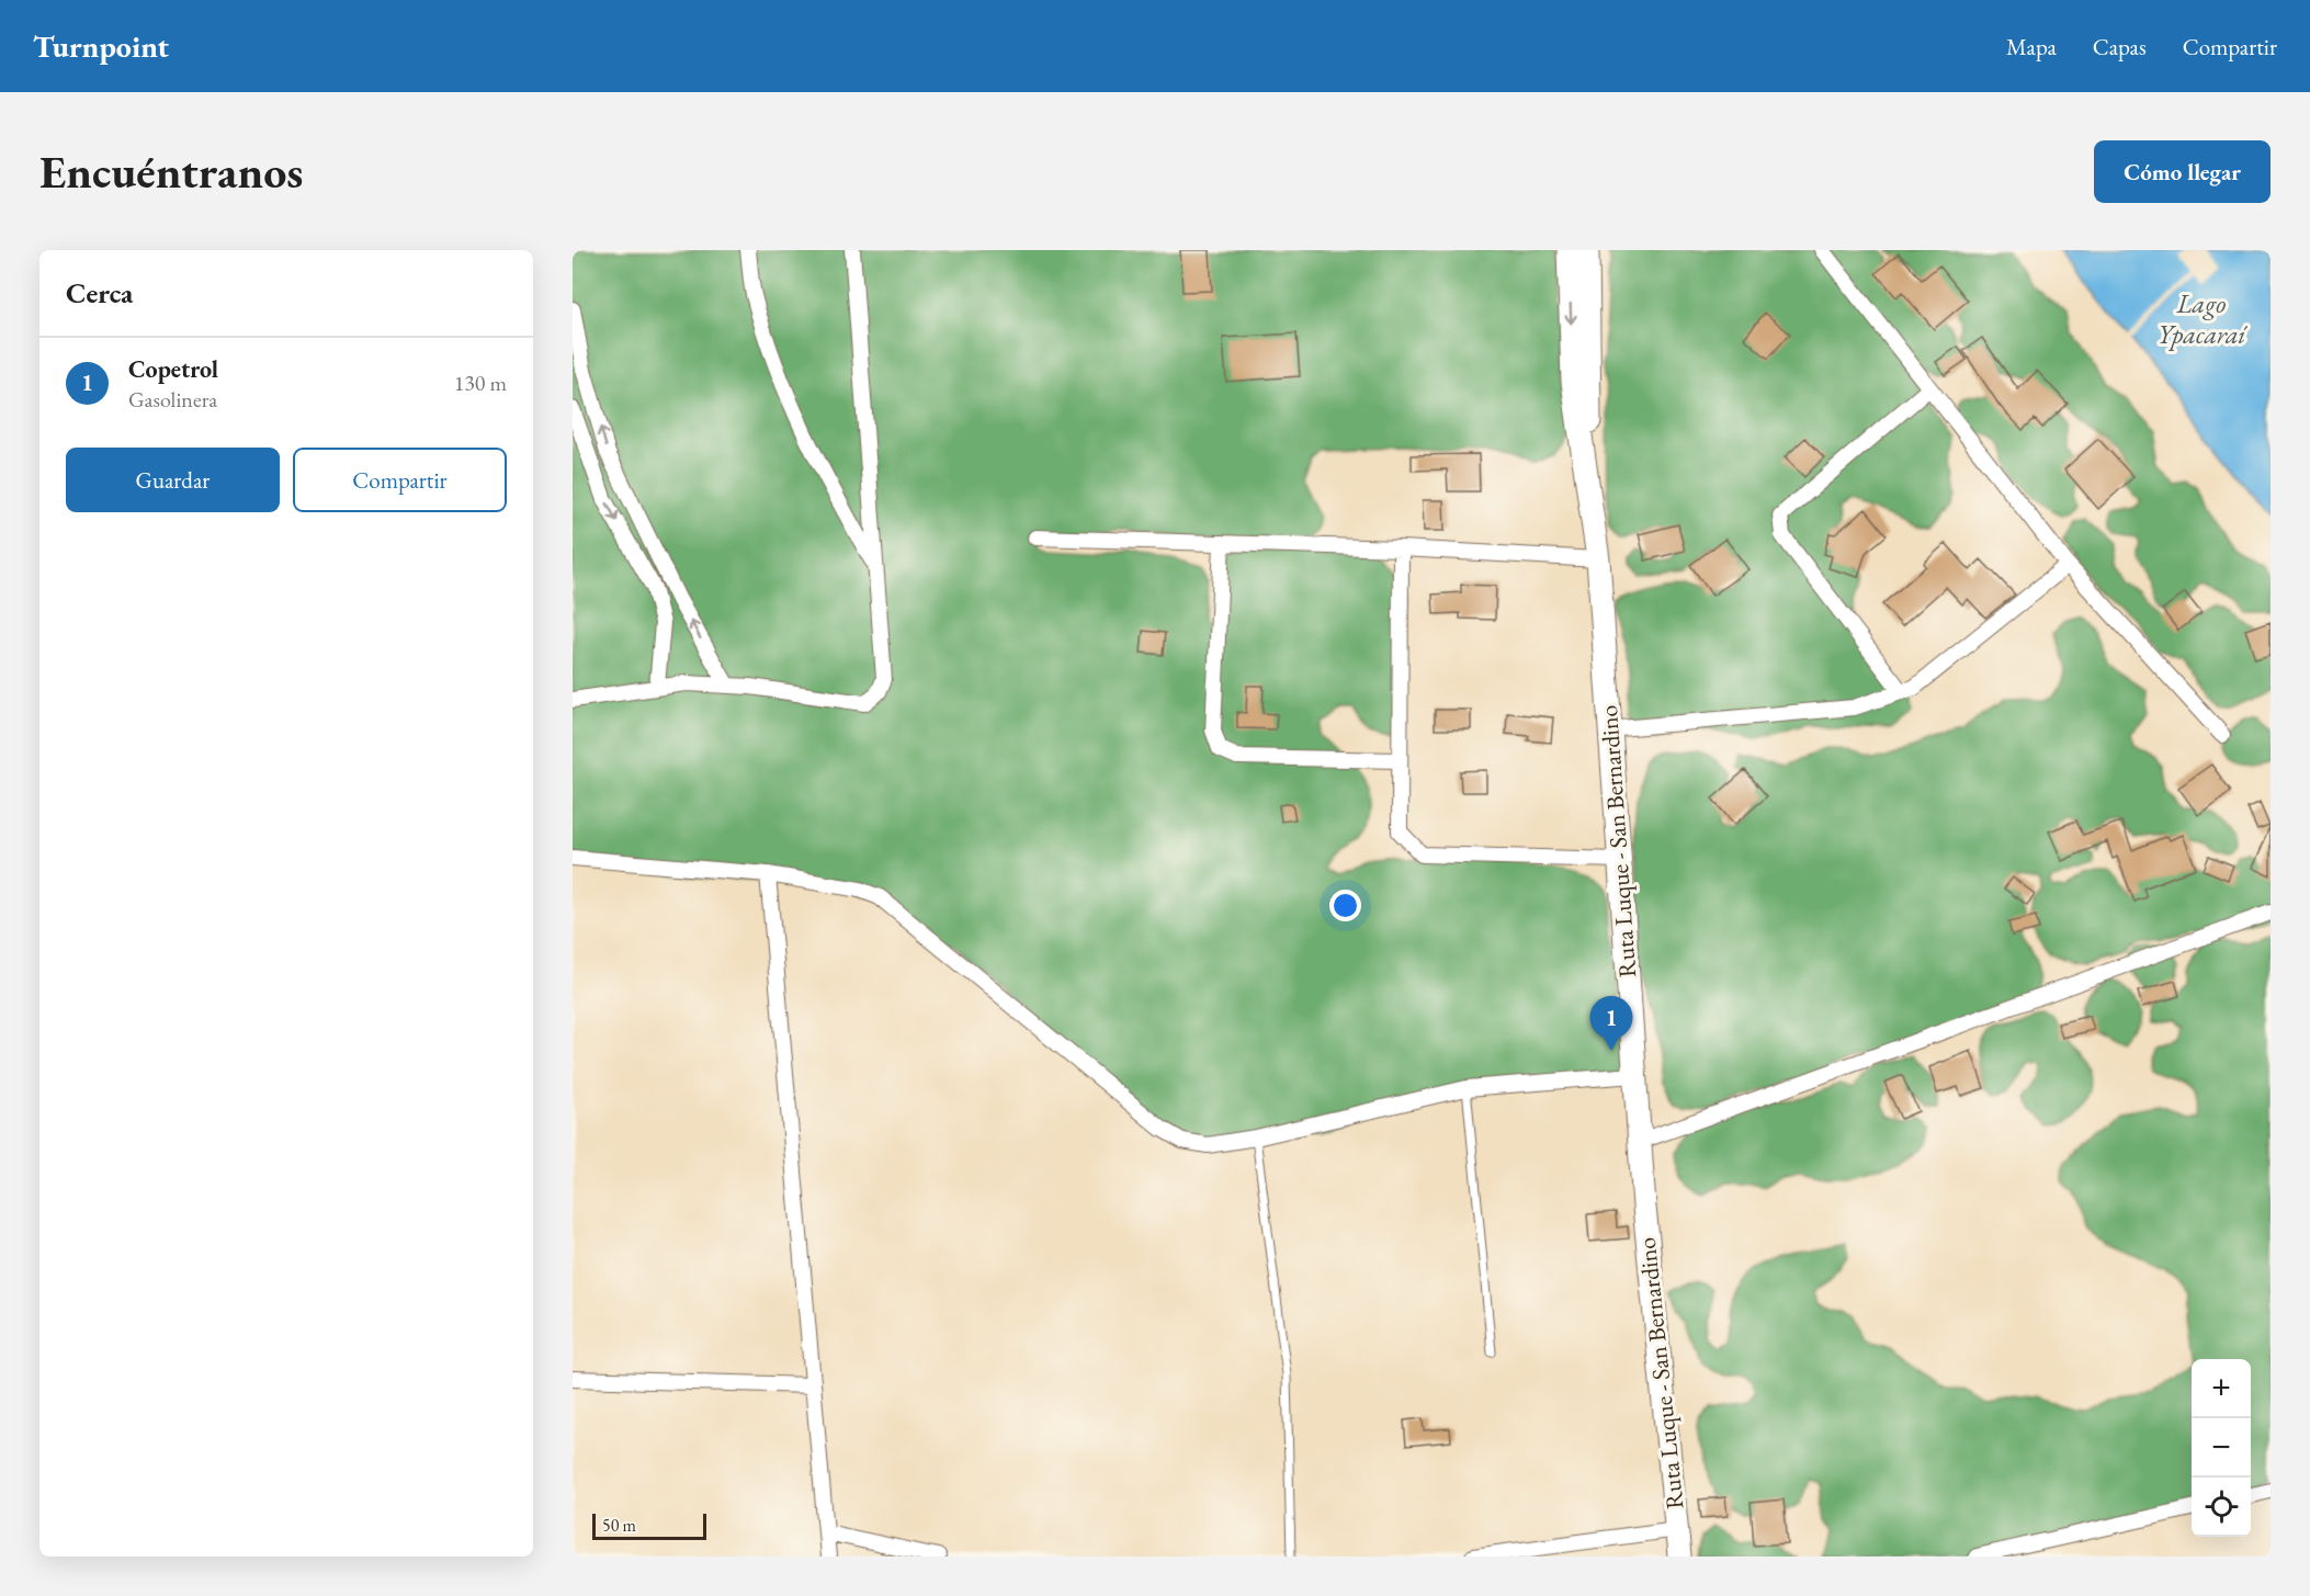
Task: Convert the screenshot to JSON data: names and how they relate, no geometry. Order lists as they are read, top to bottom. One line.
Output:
{"streets":{"main road":["Ruta Luque - San Bernardino"]},"water":["Lago Ypacaraí"],"scale_bar":"50 m","page":{"header":"Turnpoint","nav":["Mapa","Capas","Compartir"],"buttons":["Cómo llegar",["Guardar","Compartir"]],"title":"Encuéntranos","heading":"Cerca","list":[{"mark":"1","name":"Copetrol","note":"Gasolinera","value":"130 m"}],"pins":"1","map_buttons":["+","−"],"scale":"50 m"}}
